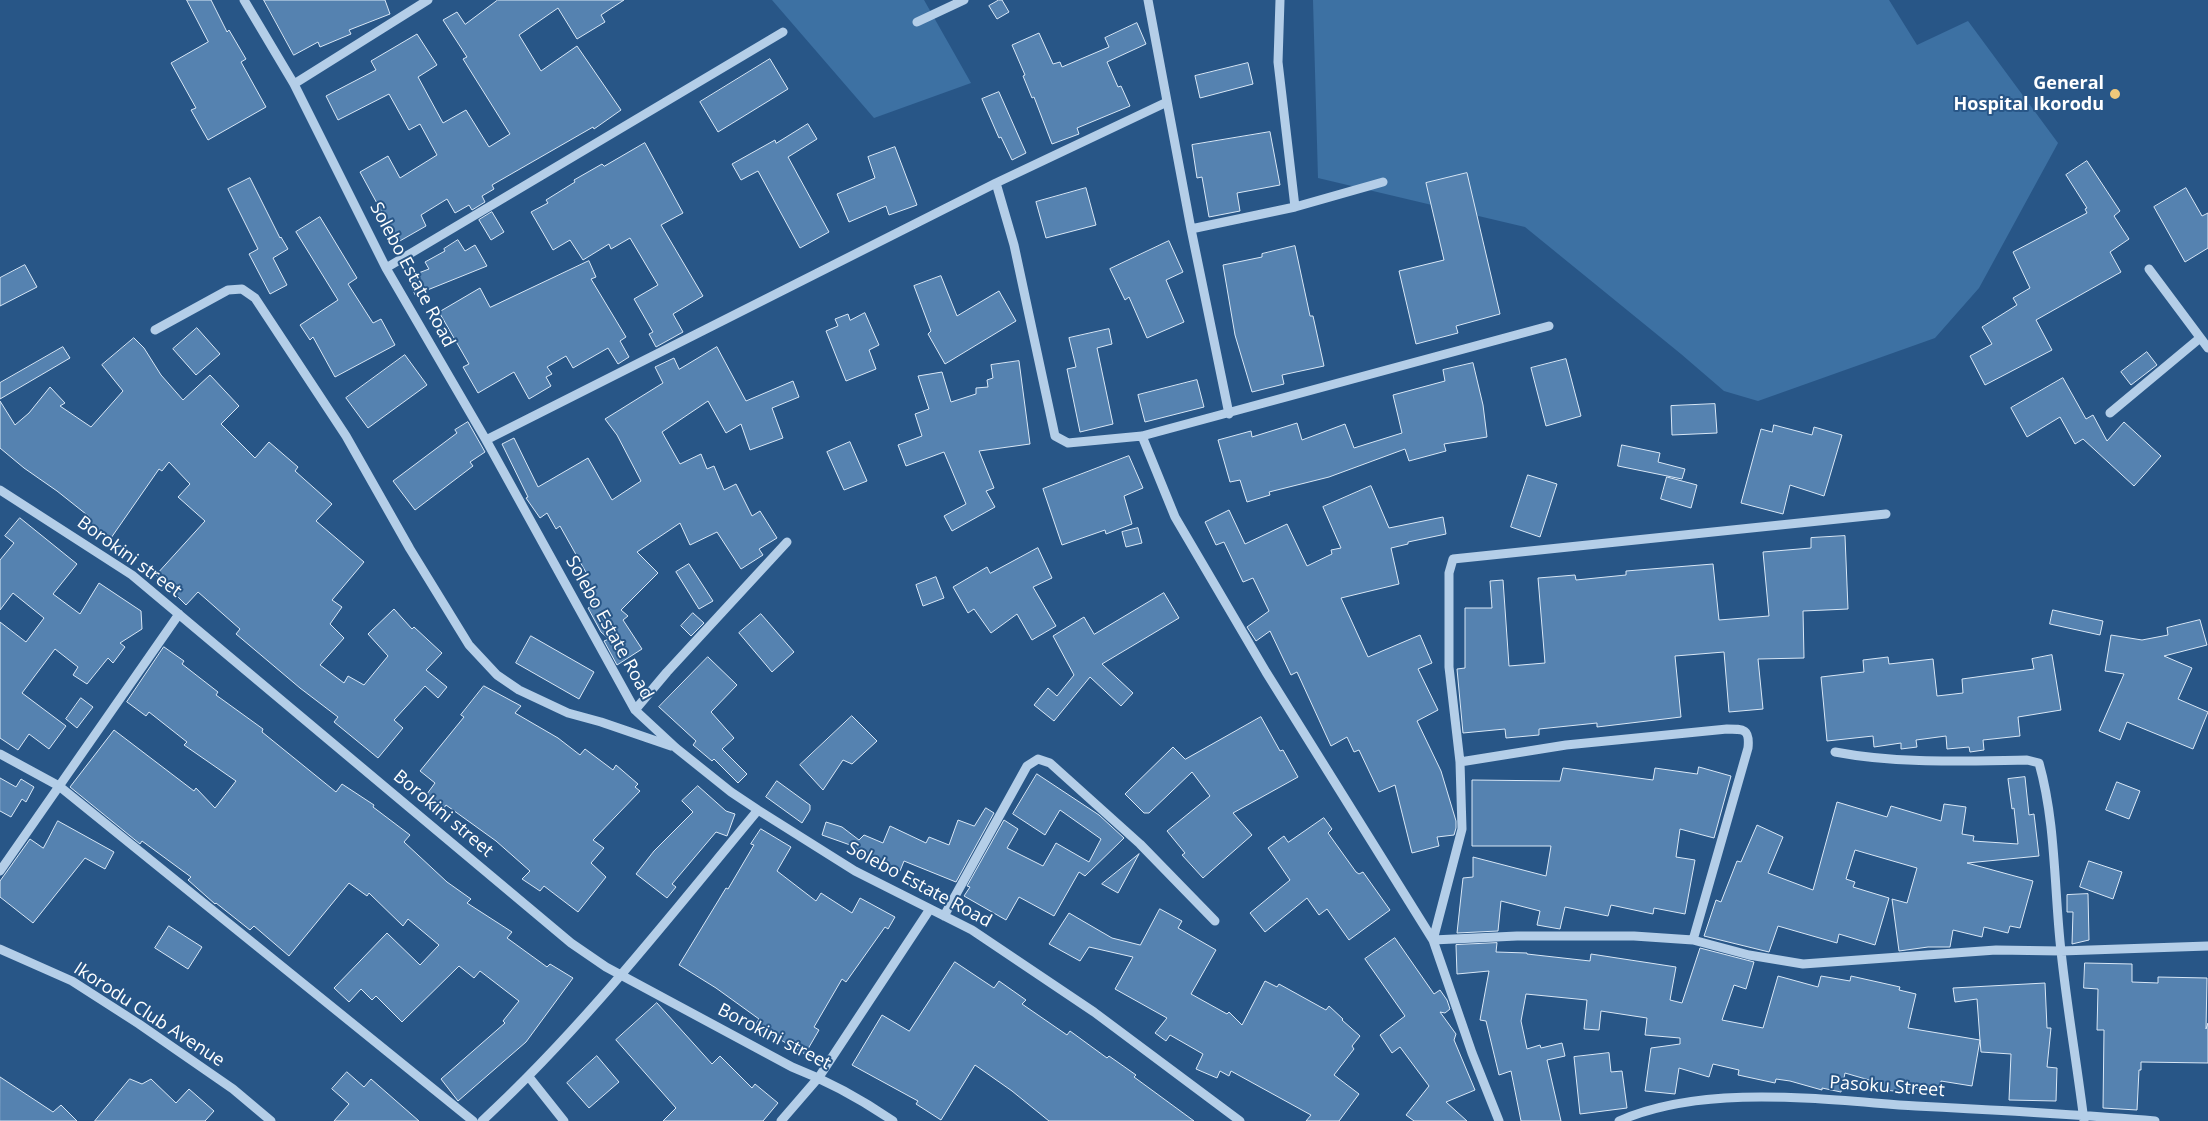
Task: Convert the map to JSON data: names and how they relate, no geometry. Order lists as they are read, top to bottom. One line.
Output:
{"streets":{"street":["Solebo Estate Road","Borokini street","Ikorodu Club Avenue","Pasoku Street"]},"places":["General Hospital Ikorodu"]}
